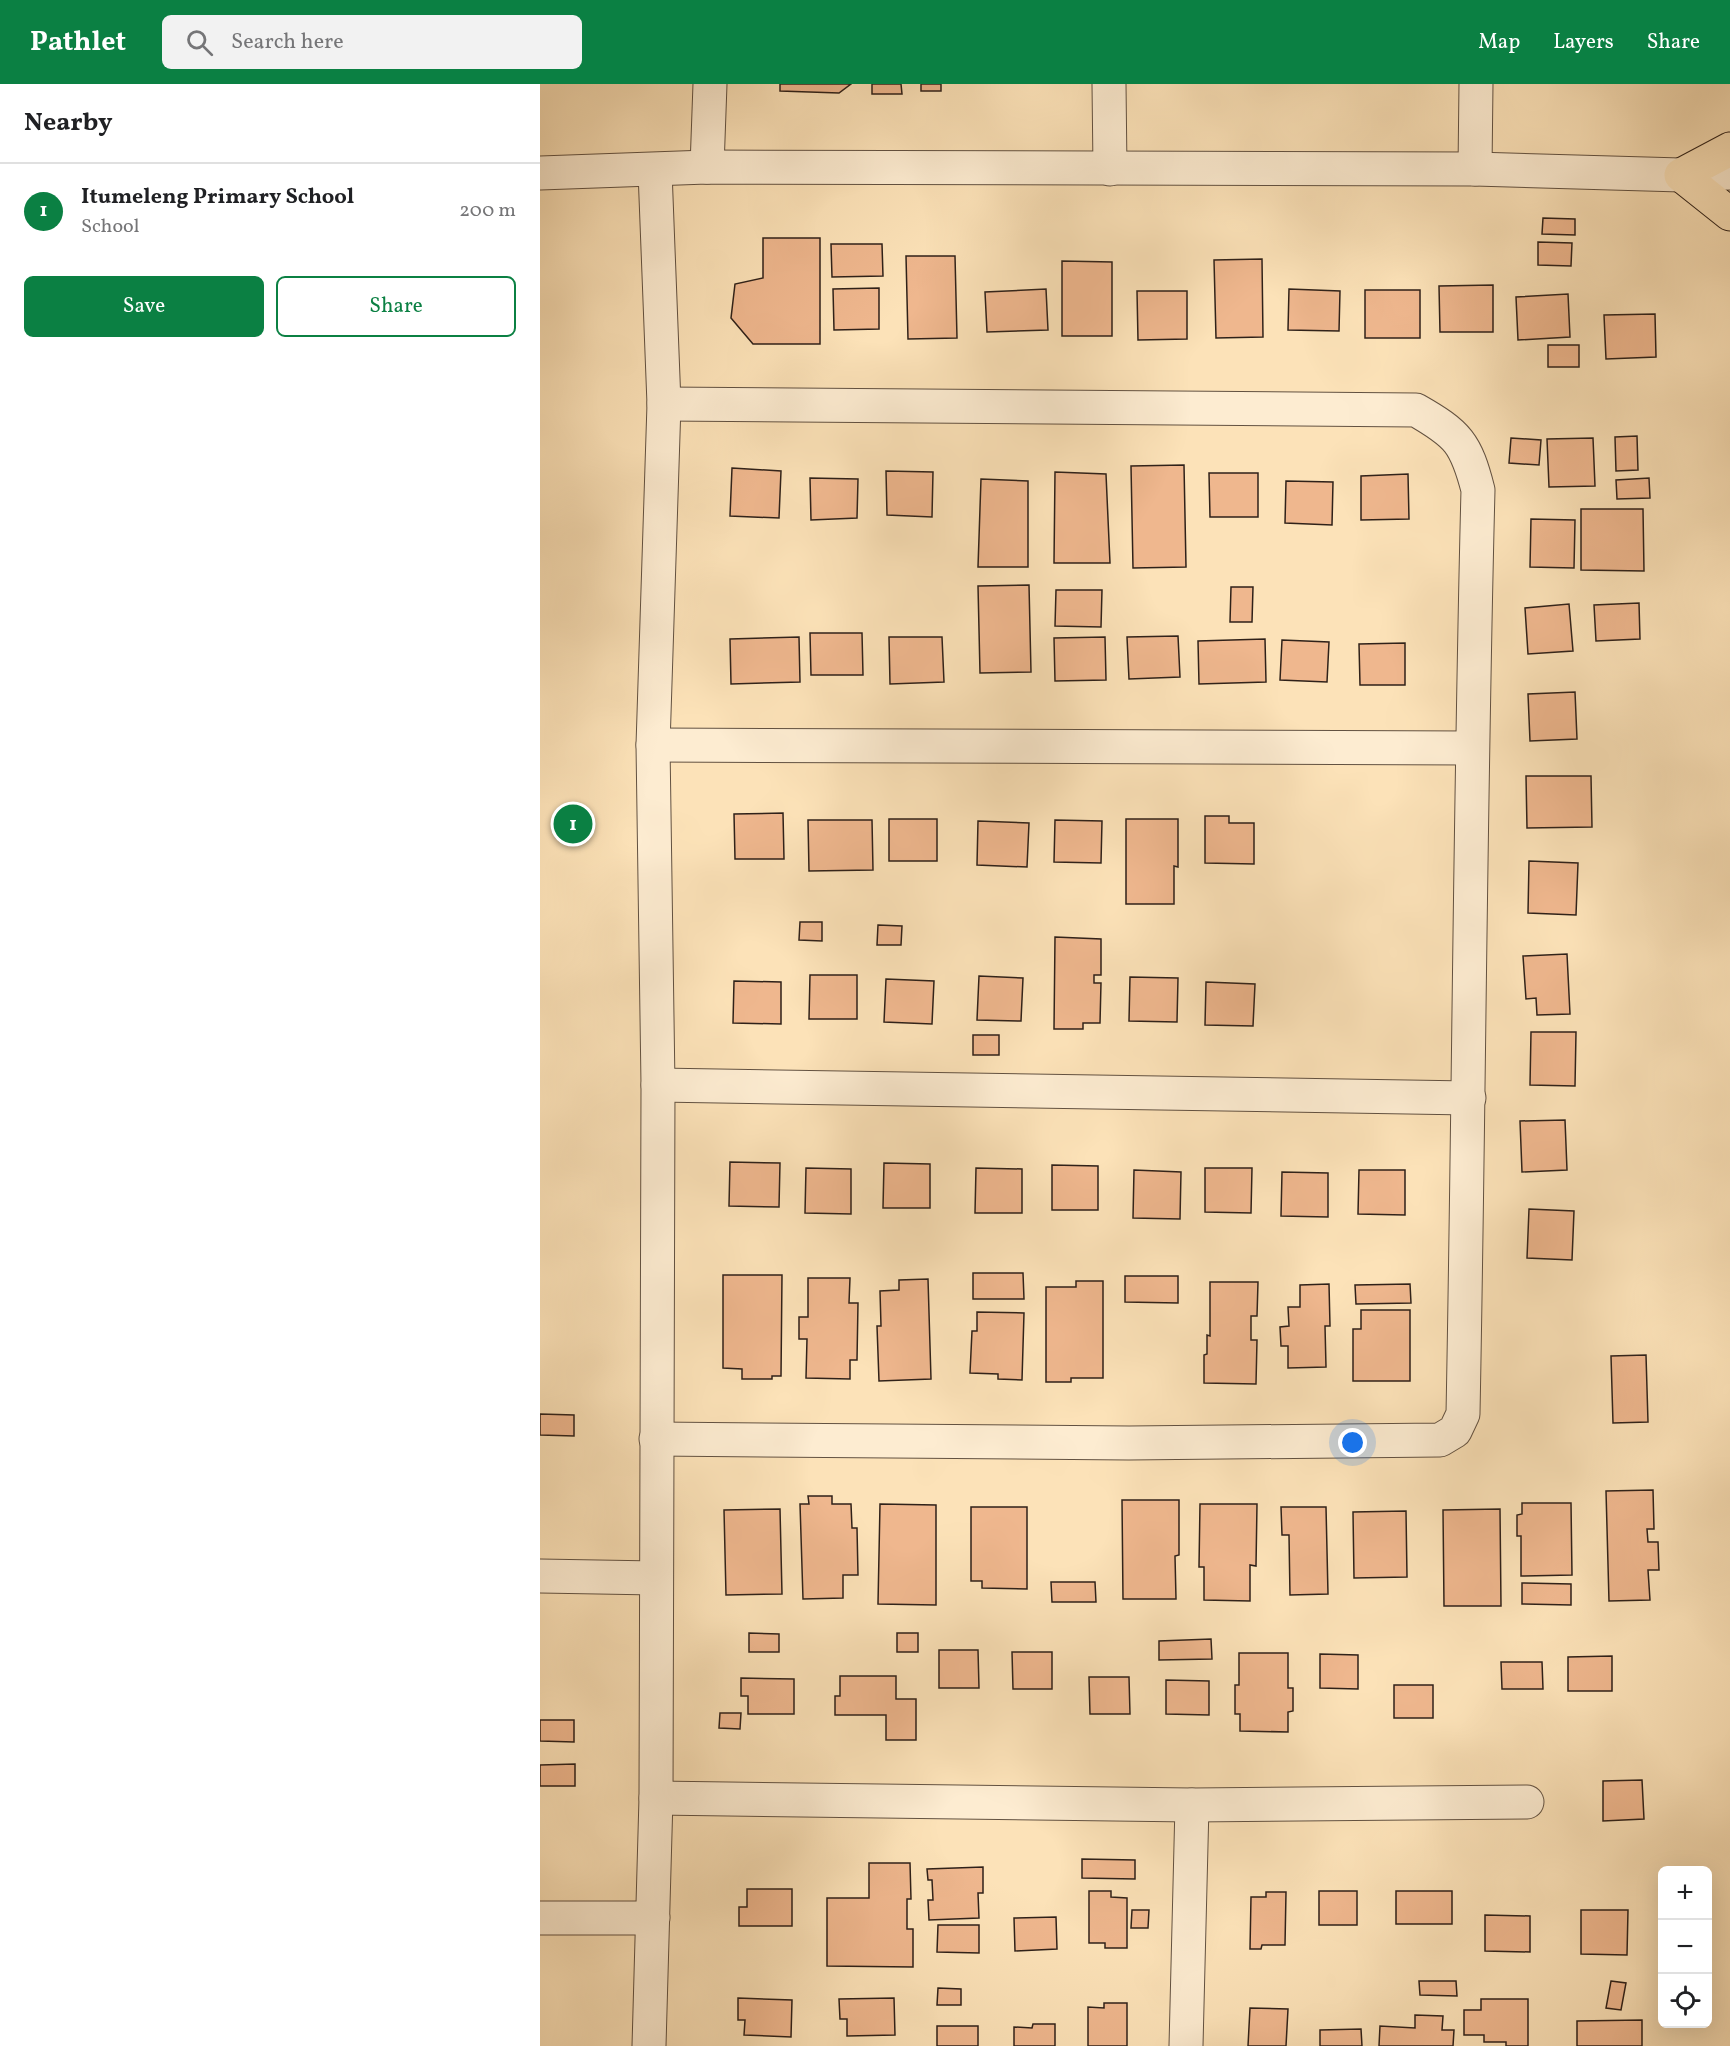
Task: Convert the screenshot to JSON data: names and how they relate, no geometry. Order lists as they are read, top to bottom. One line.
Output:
{"page":{"header":"Pathlet","search":"Search here","nav":["Map","Layers","Share"],"heading":"Nearby","list":[{"mark":"1","name":"Itumeleng Primary School","note":"School","value":"200 m"}],"buttons":["Save","Share"],"pins":"1","map_buttons":["+","−"]}}
